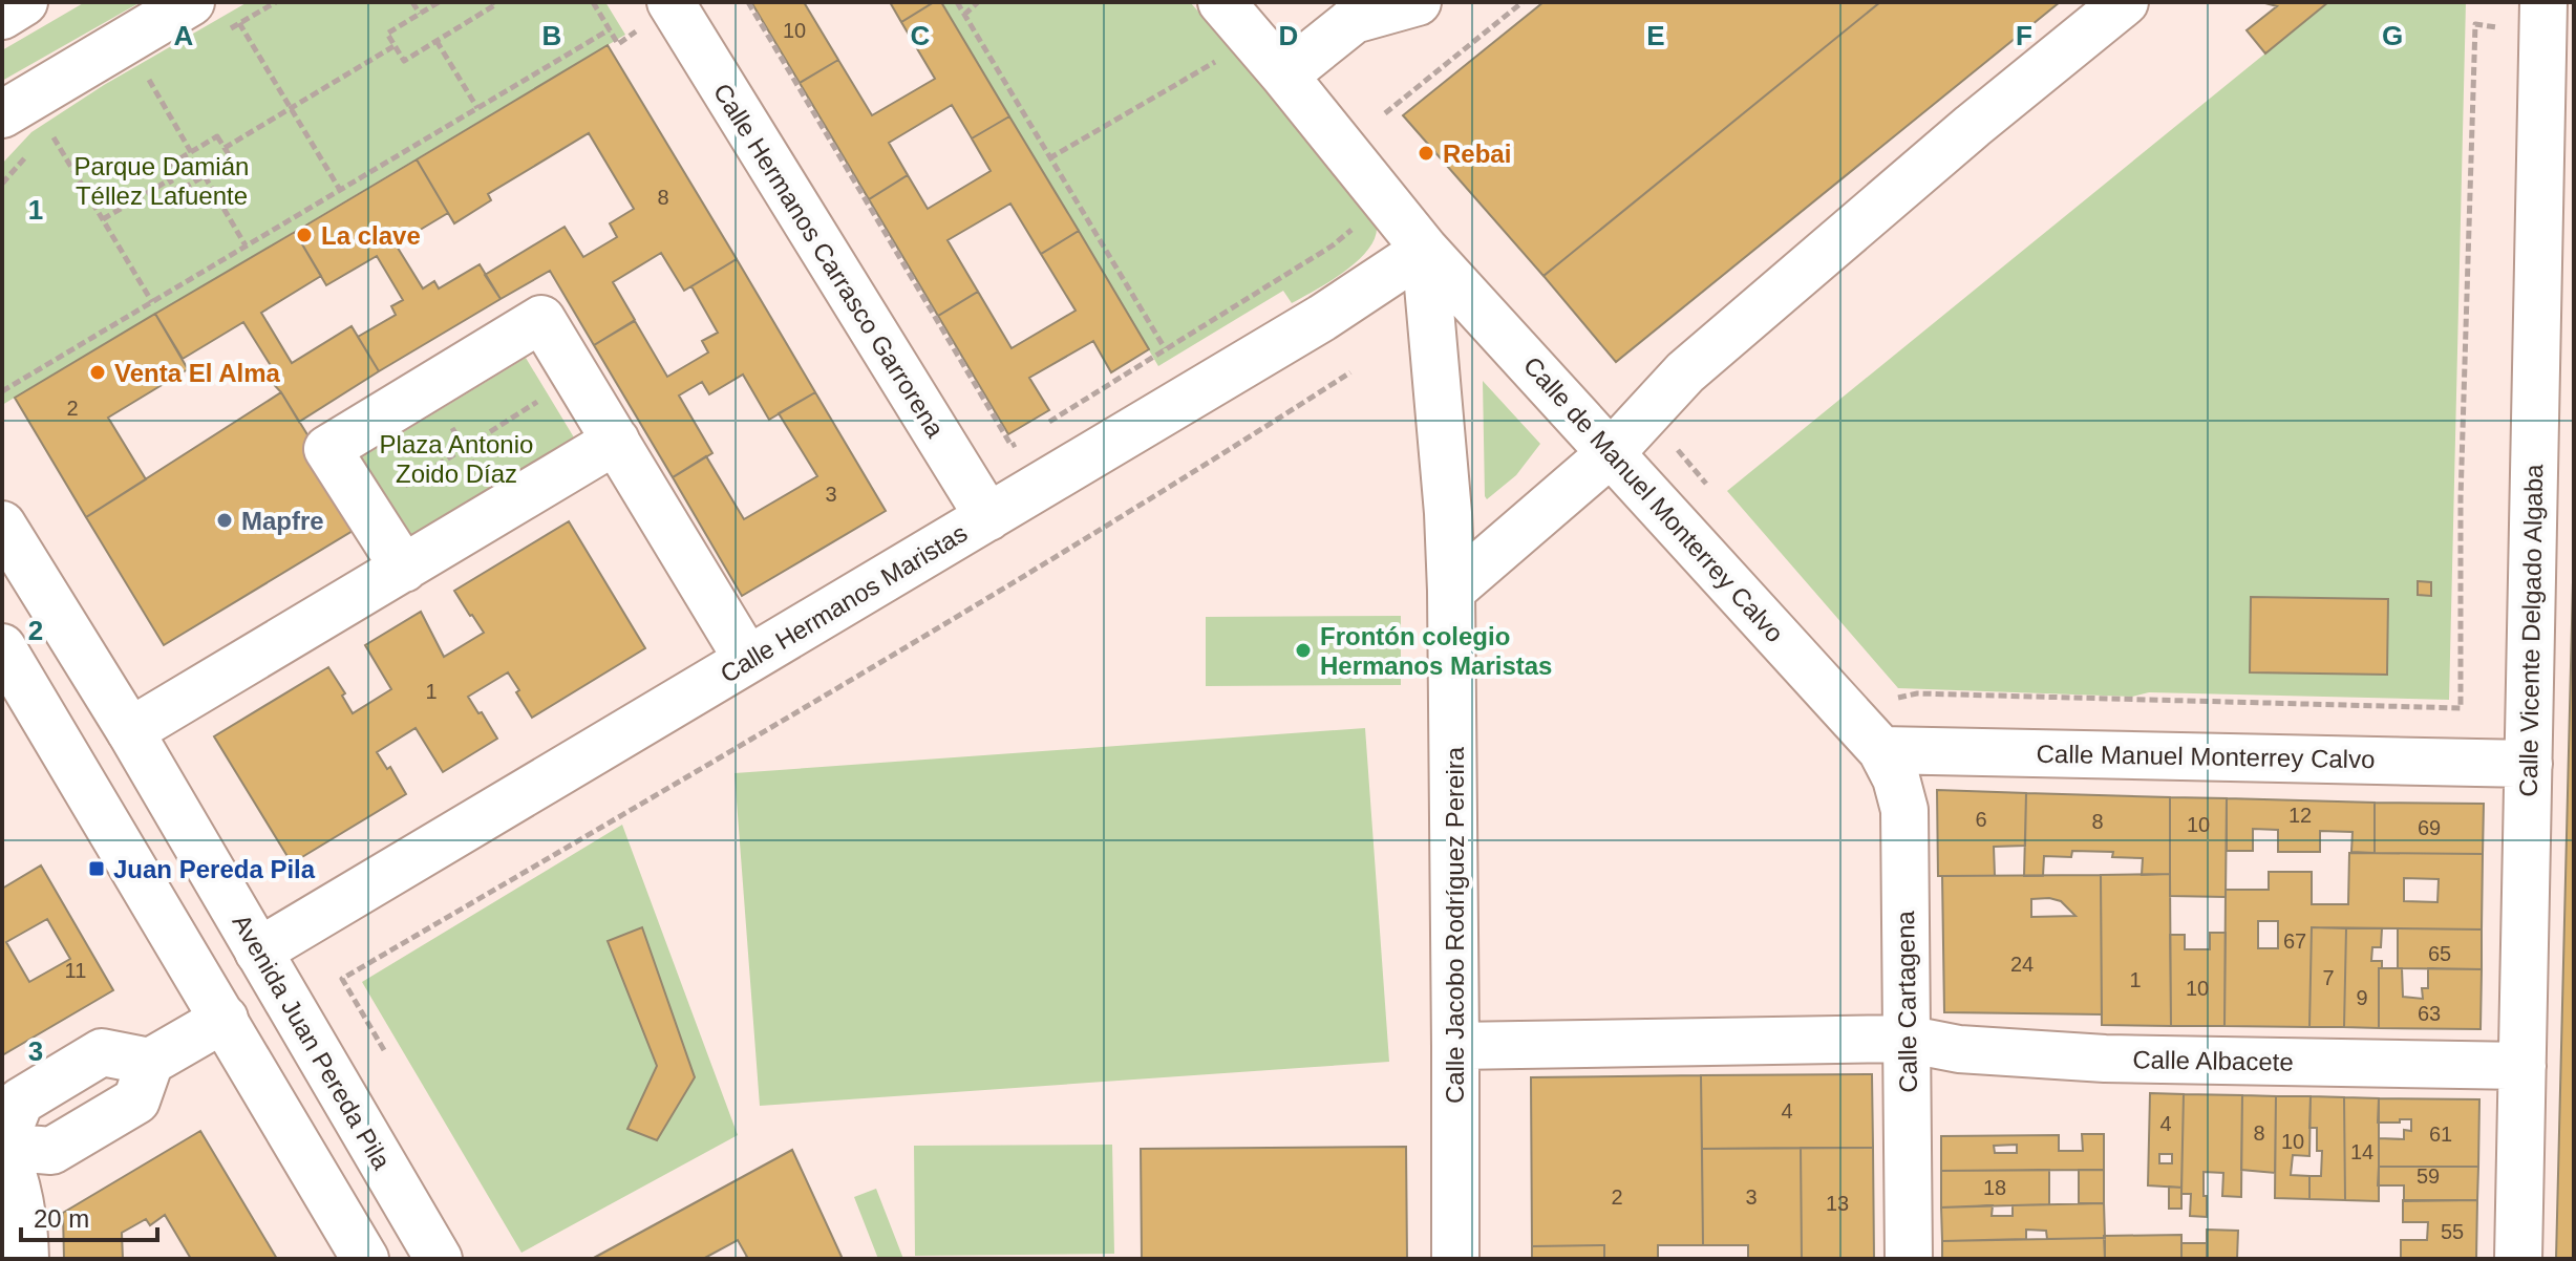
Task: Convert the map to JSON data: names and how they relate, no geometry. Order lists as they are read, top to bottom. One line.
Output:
{"streets":{"main road":["Calle Hermanos Carrasco Garrorena","Calle de Manuel Monterrey Calvo","Calle Hermanos Maristas","Calle Vicente Delgado Algaba","Calle Manuel Monterrey Calvo","Calle Jacobo Rodríguez Pereira","Calle Cartagena","Avenida Juan Pereda Pila","Calle Albacete"]},"crossings":[["Calle Hermanos Carrasco Garrorena","Calle Hermanos Maristas"],["Calle de Manuel Monterrey Calvo","Calle Hermanos Maristas"],["Calle de Manuel Monterrey Calvo","Calle Manuel Monterrey Calvo"],["Calle de Manuel Monterrey Calvo","Calle Jacobo Rodríguez Pereira"],["Calle de Manuel Monterrey Calvo","Calle Cartagena"],["Calle Hermanos Maristas","Calle Jacobo Rodríguez Pereira"],["Calle Hermanos Maristas","Avenida Juan Pereda Pila"],["Calle Vicente Delgado Algaba","Calle Manuel Monterrey Calvo"],["Calle Vicente Delgado Algaba","Calle Albacete"],["Calle Manuel Monterrey Calvo","Calle Cartagena"],["Calle Cartagena","Calle Albacete"]],"parks":["Parque Damián Téllez Lafuente","Plaza Antonio Zoido Díaz"],"places":{"other":["Rebai","La clave","Venta El Alma","Mapfre","Frontón colegio Hermanos Maristas"],"transit":["Juan Pereda Pila"]},"house_numbers":["10","8","2","3","1","12","6","8","10","69","67","65","24","11","7","1","10","9","63","4","4","8","61","10","14","59","18","2","3","13","55"],"scale_bar":"20 m","grid":{"columns":["A","B","C","D","E","F","G"],"rows":["1","2","3"]}}
